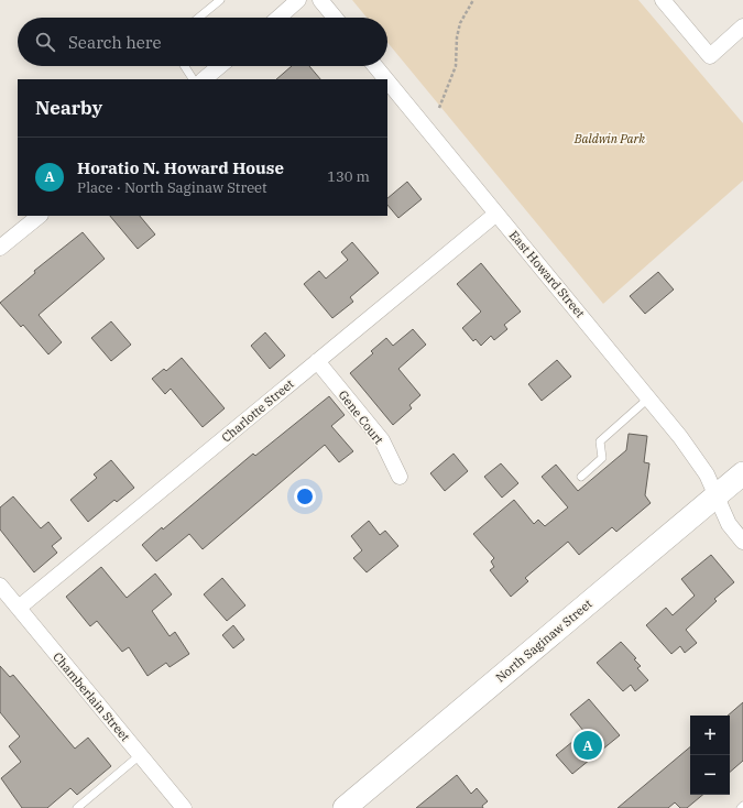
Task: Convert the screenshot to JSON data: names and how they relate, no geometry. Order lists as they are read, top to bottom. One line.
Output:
{"streets":{"street":["East Howard Street","Charlotte Street","Gene Court","North Saginaw Street","Chamberlain Street"]},"crossings":[["East Howard Street","Charlotte Street"],["East Howard Street","North Saginaw Street"],["Charlotte Street","Gene Court"],["Charlotte Street","Chamberlain Street"]],"parks":["Baldwin Park"],"page":{"search":"Search here","heading":"Nearby","list":[{"mark":"A","name":"Horatio N. Howard House","note":"Place · North Saginaw Street","value":"130 m"}],"map_buttons":["+","−"],"pins":"A"}}
